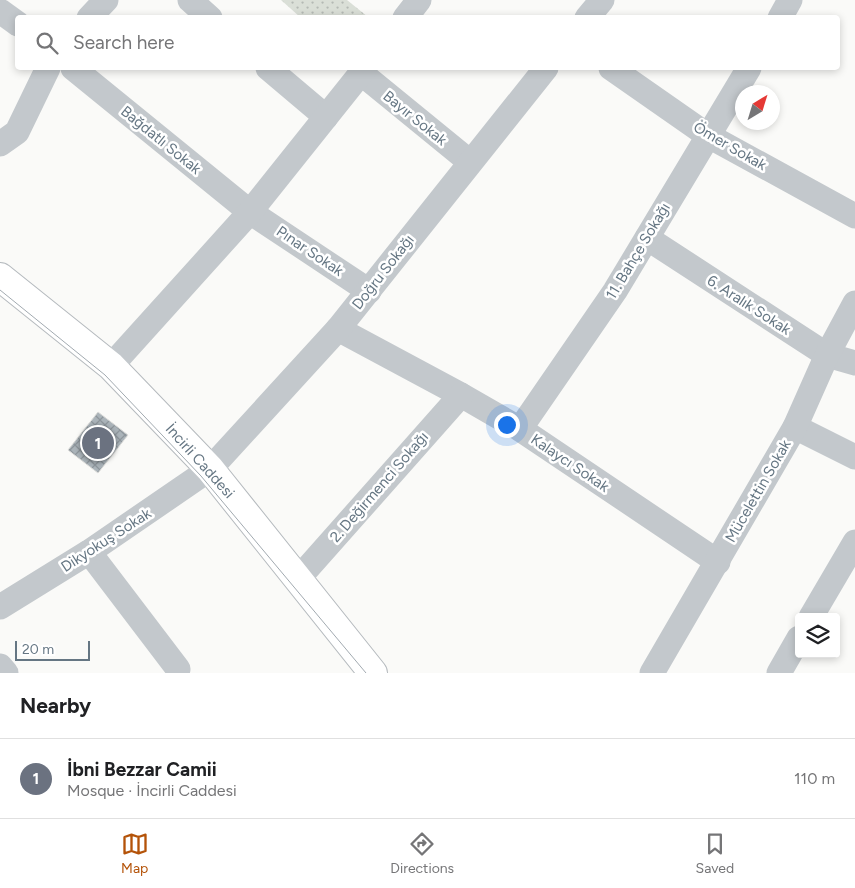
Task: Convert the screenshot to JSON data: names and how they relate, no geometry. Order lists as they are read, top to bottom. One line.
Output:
{"streets":{"main road":["İncirli Caddesi"],"street":["Bayır Sokak","Bağdatlı Sokak","Ömer Sokak","Pınar Sokak","11. Bahçe Sokağı","Doğru Sokağı","6. Aralık Sokak","Kalaycı Sokak","2. Değirmenci Sokağı","Mücelettin Sokak","Dikyokuş Sokak"]},"crossings":[["Bayır Sokak","Doğru Sokağı"],["Bağdatlı Sokak","Pınar Sokak"],["Ömer Sokak","11. Bahçe Sokağı"],["Pınar Sokak","Doğru Sokağı"],["11. Bahçe Sokağı","6. Aralık Sokak"],["11. Bahçe Sokağı","Kalaycı Sokak"],["Doğru Sokağı","İncirli Caddesi"],["Doğru Sokağı","Kalaycı Sokak"],["Doğru Sokağı","Dikyokuş Sokak"],["6. Aralık Sokak","Mücelettin Sokak"],["İncirli Caddesi","2. Değirmenci Sokağı"],["İncirli Caddesi","Dikyokuş Sokak"],["Kalaycı Sokak","2. Değirmenci Sokağı"],["Kalaycı Sokak","Mücelettin Sokak"]],"scale_bar":"20 m","north":"top right","page":{"search":"Search here","pins":"1","scale":"20 m","heading":"Nearby","list":[{"mark":"1","name":"İbni Bezzar Camii","note":"Mosque · İncirli Caddesi","value":"110 m"}],"nav":["Map","Directions","Saved"]}}
